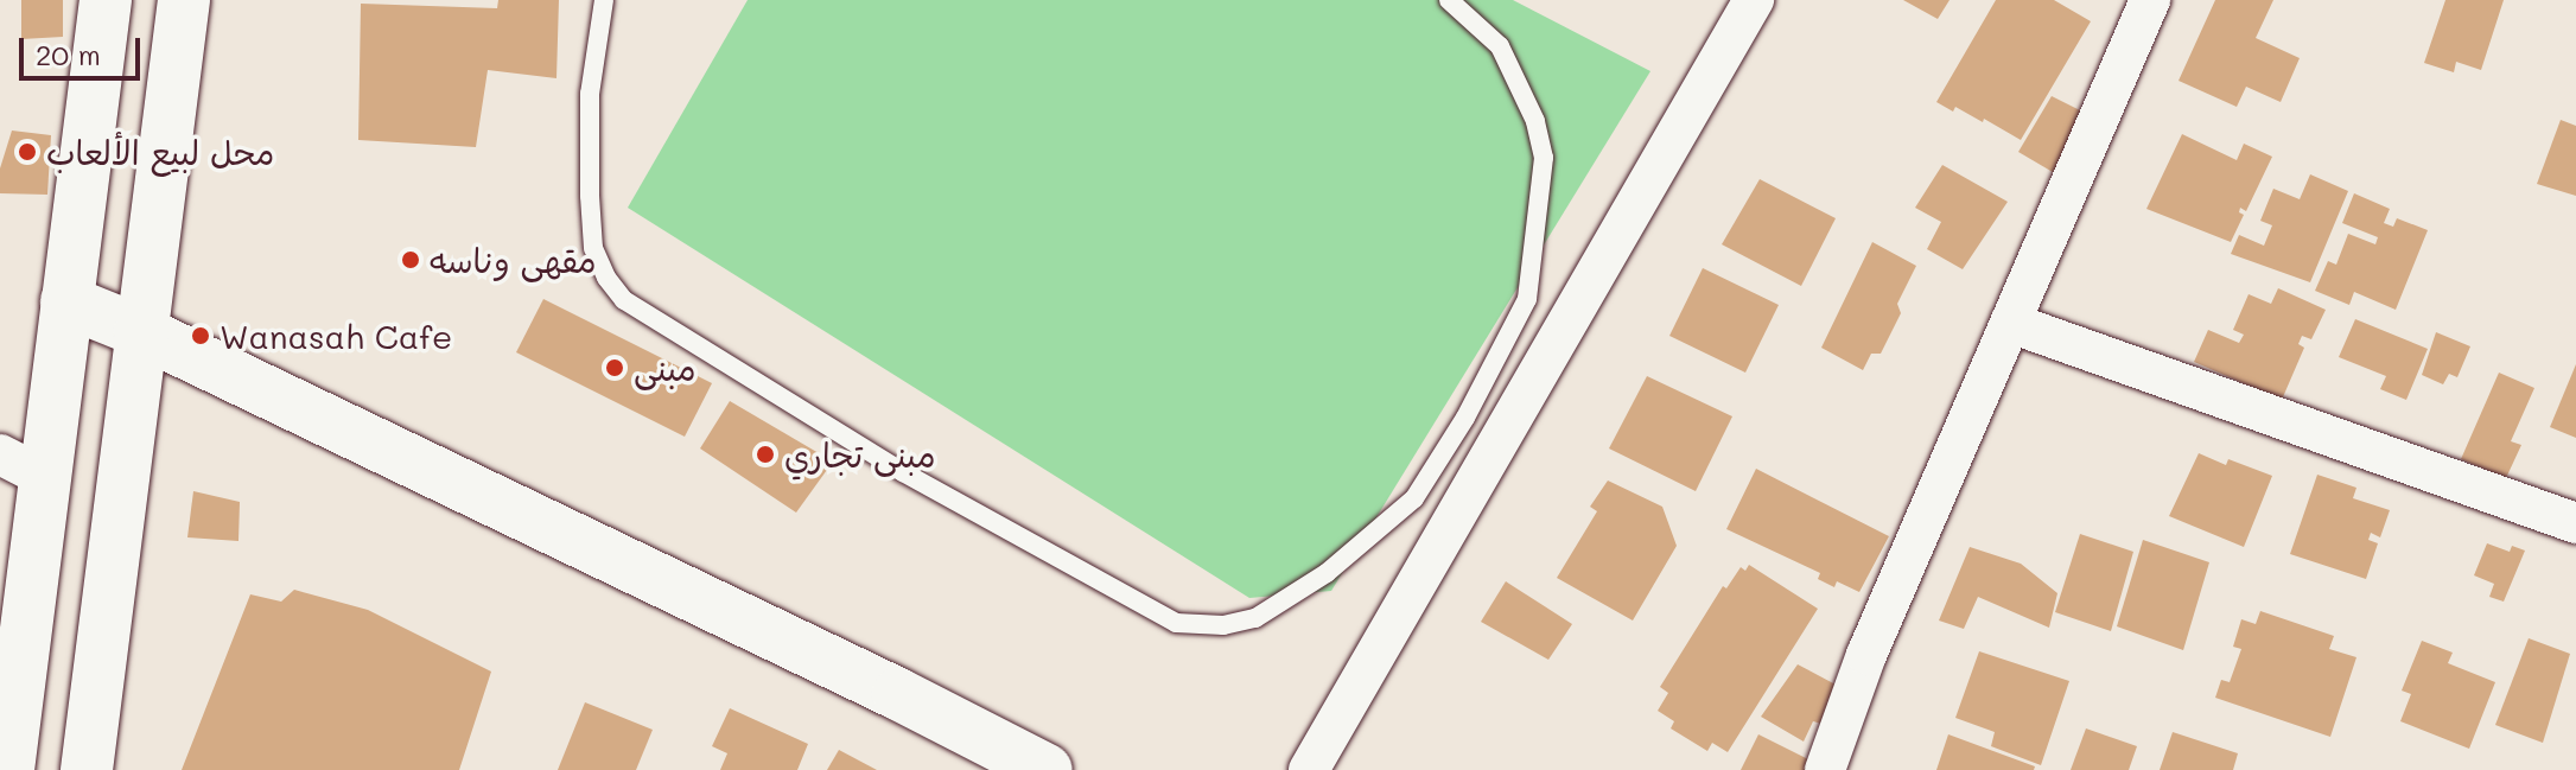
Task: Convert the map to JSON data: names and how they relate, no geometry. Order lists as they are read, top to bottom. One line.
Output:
{"places":["محل لبيع الألعاب","مقهى وناسه","Wanasah Cafe","مبنى","مبنى تجاري"],"scale_bar":"20 m"}
